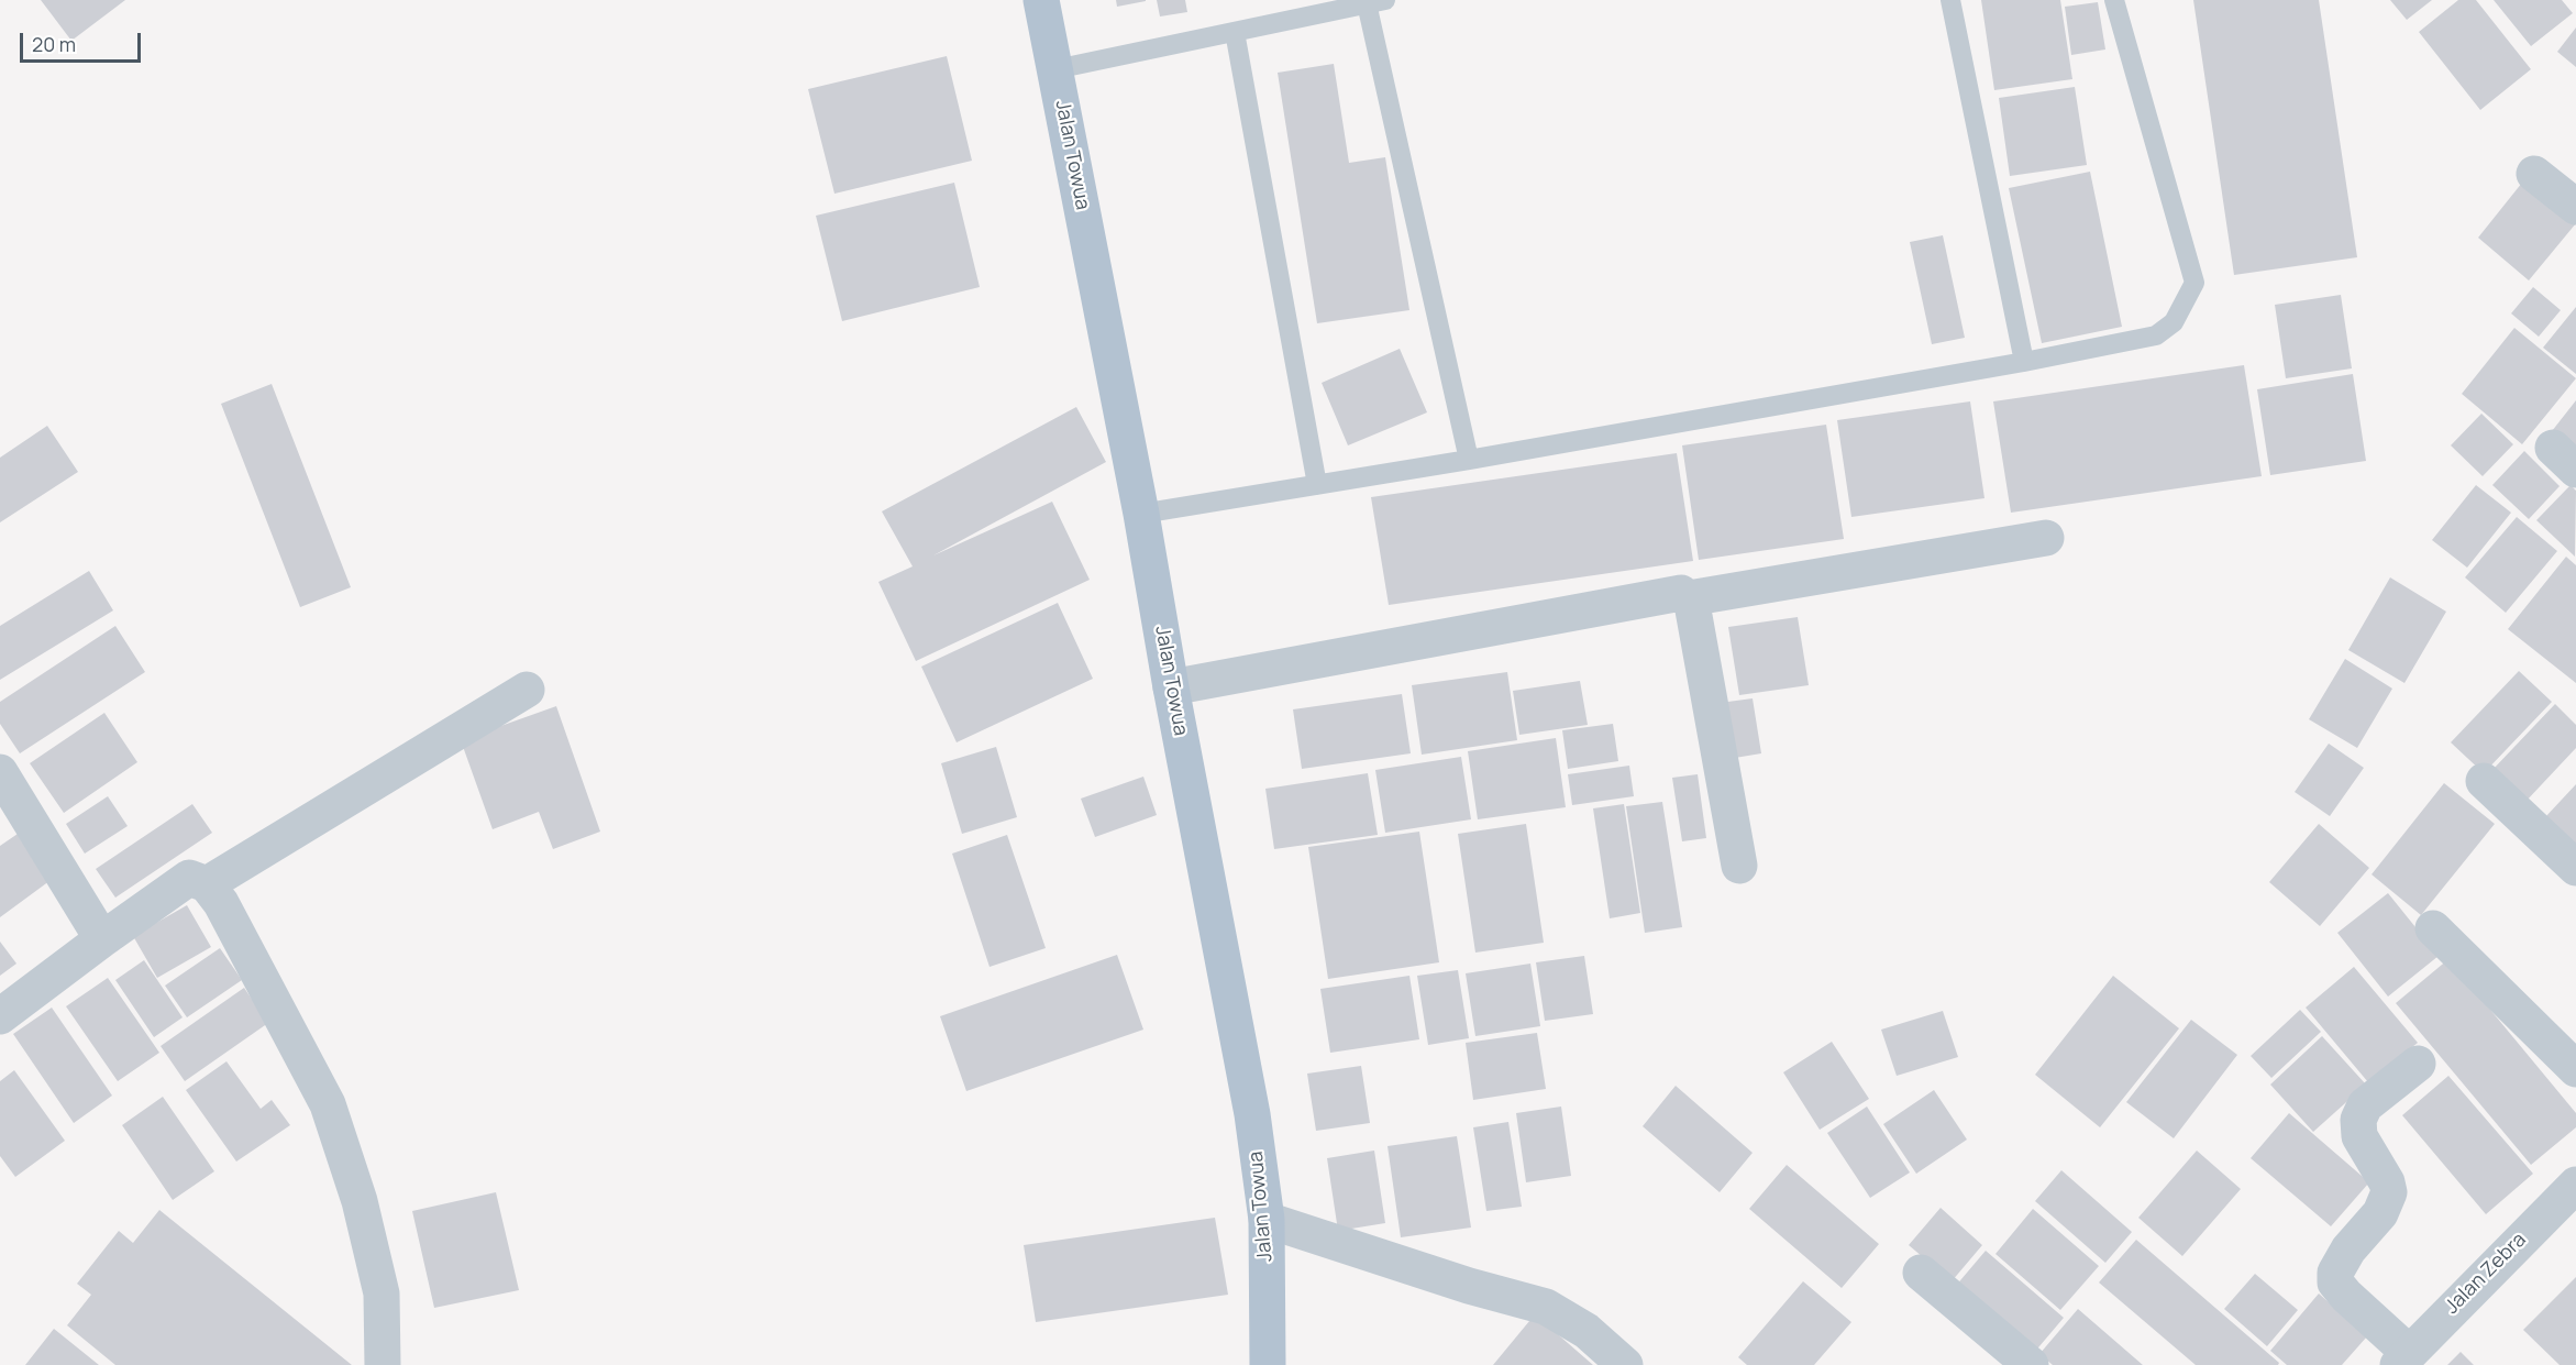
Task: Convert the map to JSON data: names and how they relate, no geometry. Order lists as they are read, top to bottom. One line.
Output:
{"streets":{"main road":["Jalan Towua"],"street":["Jalan Zebra"]},"scale_bar":"20 m"}
